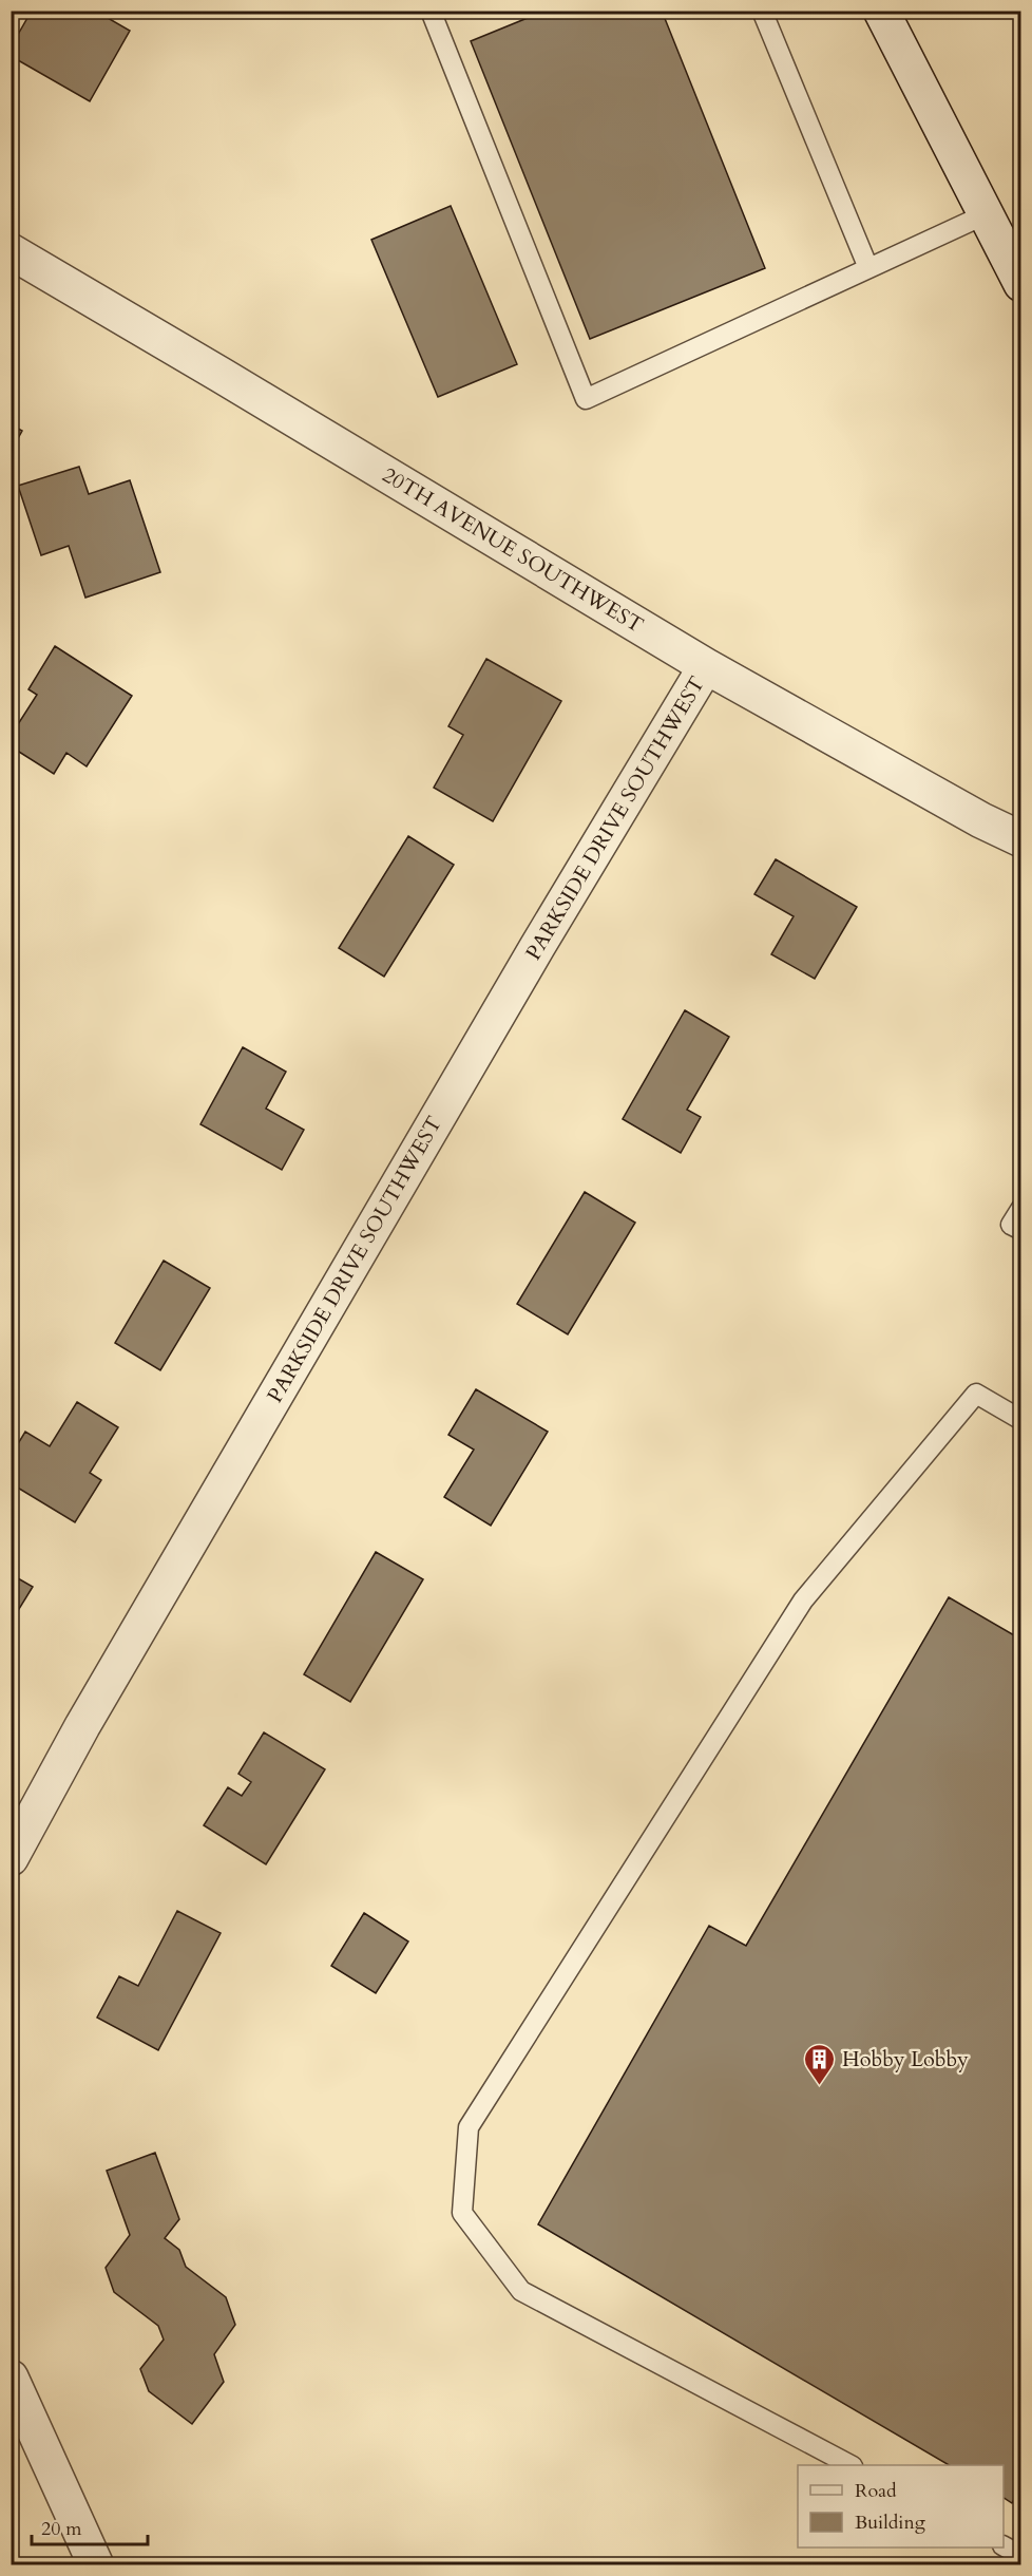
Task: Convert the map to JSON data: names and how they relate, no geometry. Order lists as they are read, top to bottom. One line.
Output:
{"streets":{"street":["20TH AVENUE SOUTHWEST","PARKSIDE DRIVE SOUTHWEST"]},"crossings":[["20TH AVENUE SOUTHWEST","PARKSIDE DRIVE SOUTHWEST"]],"places":{"building":["Hobby Lobby"]},"legend":["Road","Building"],"scale_bar":"20 m"}
